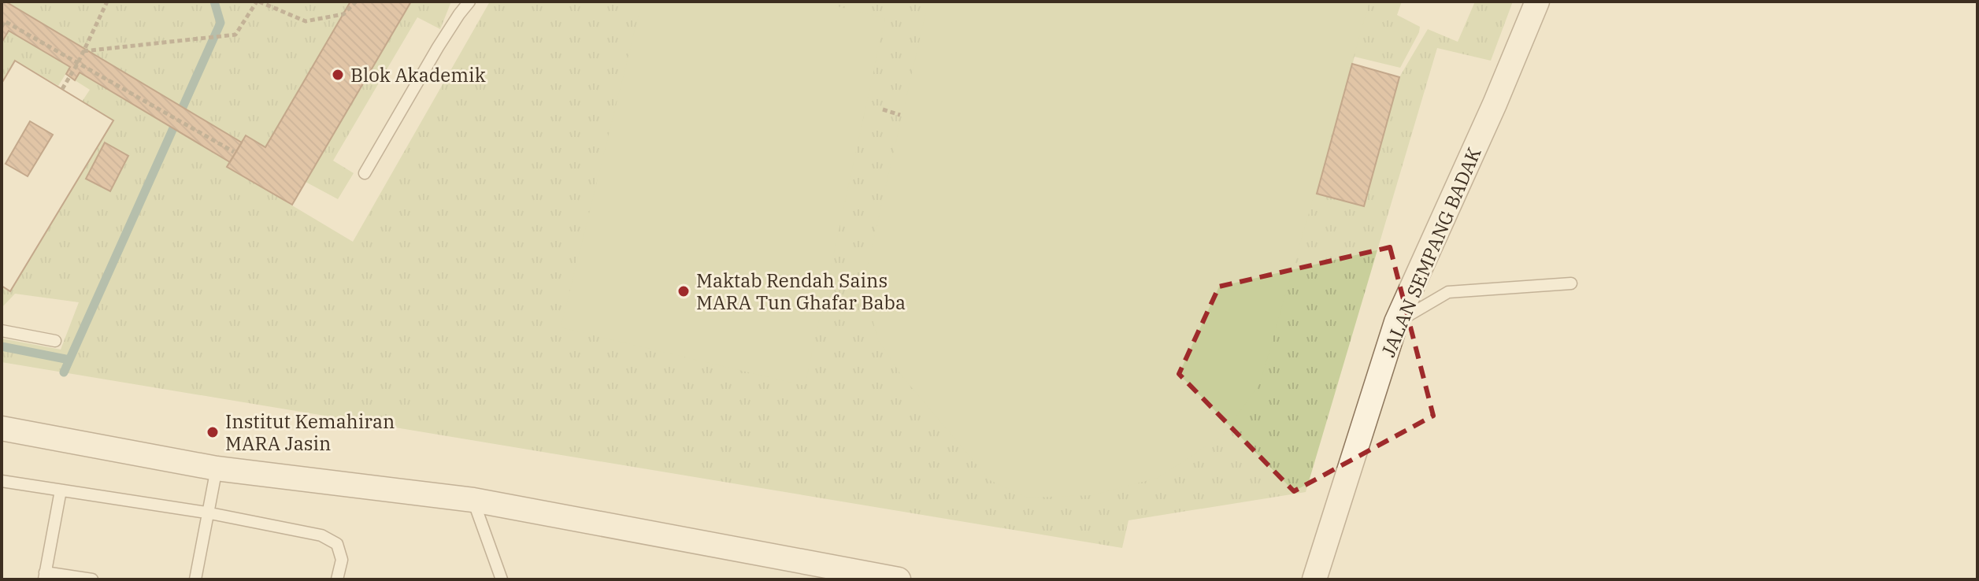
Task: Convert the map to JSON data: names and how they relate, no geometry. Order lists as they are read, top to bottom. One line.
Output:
{"streets":{"street":["JALAN SEMPANG BADAK"]},"places":["Blok Akademik","Maktab Rendah Sains MARA Tun Ghafar Baba","Institut Kemahiran MARA Jasin"]}
